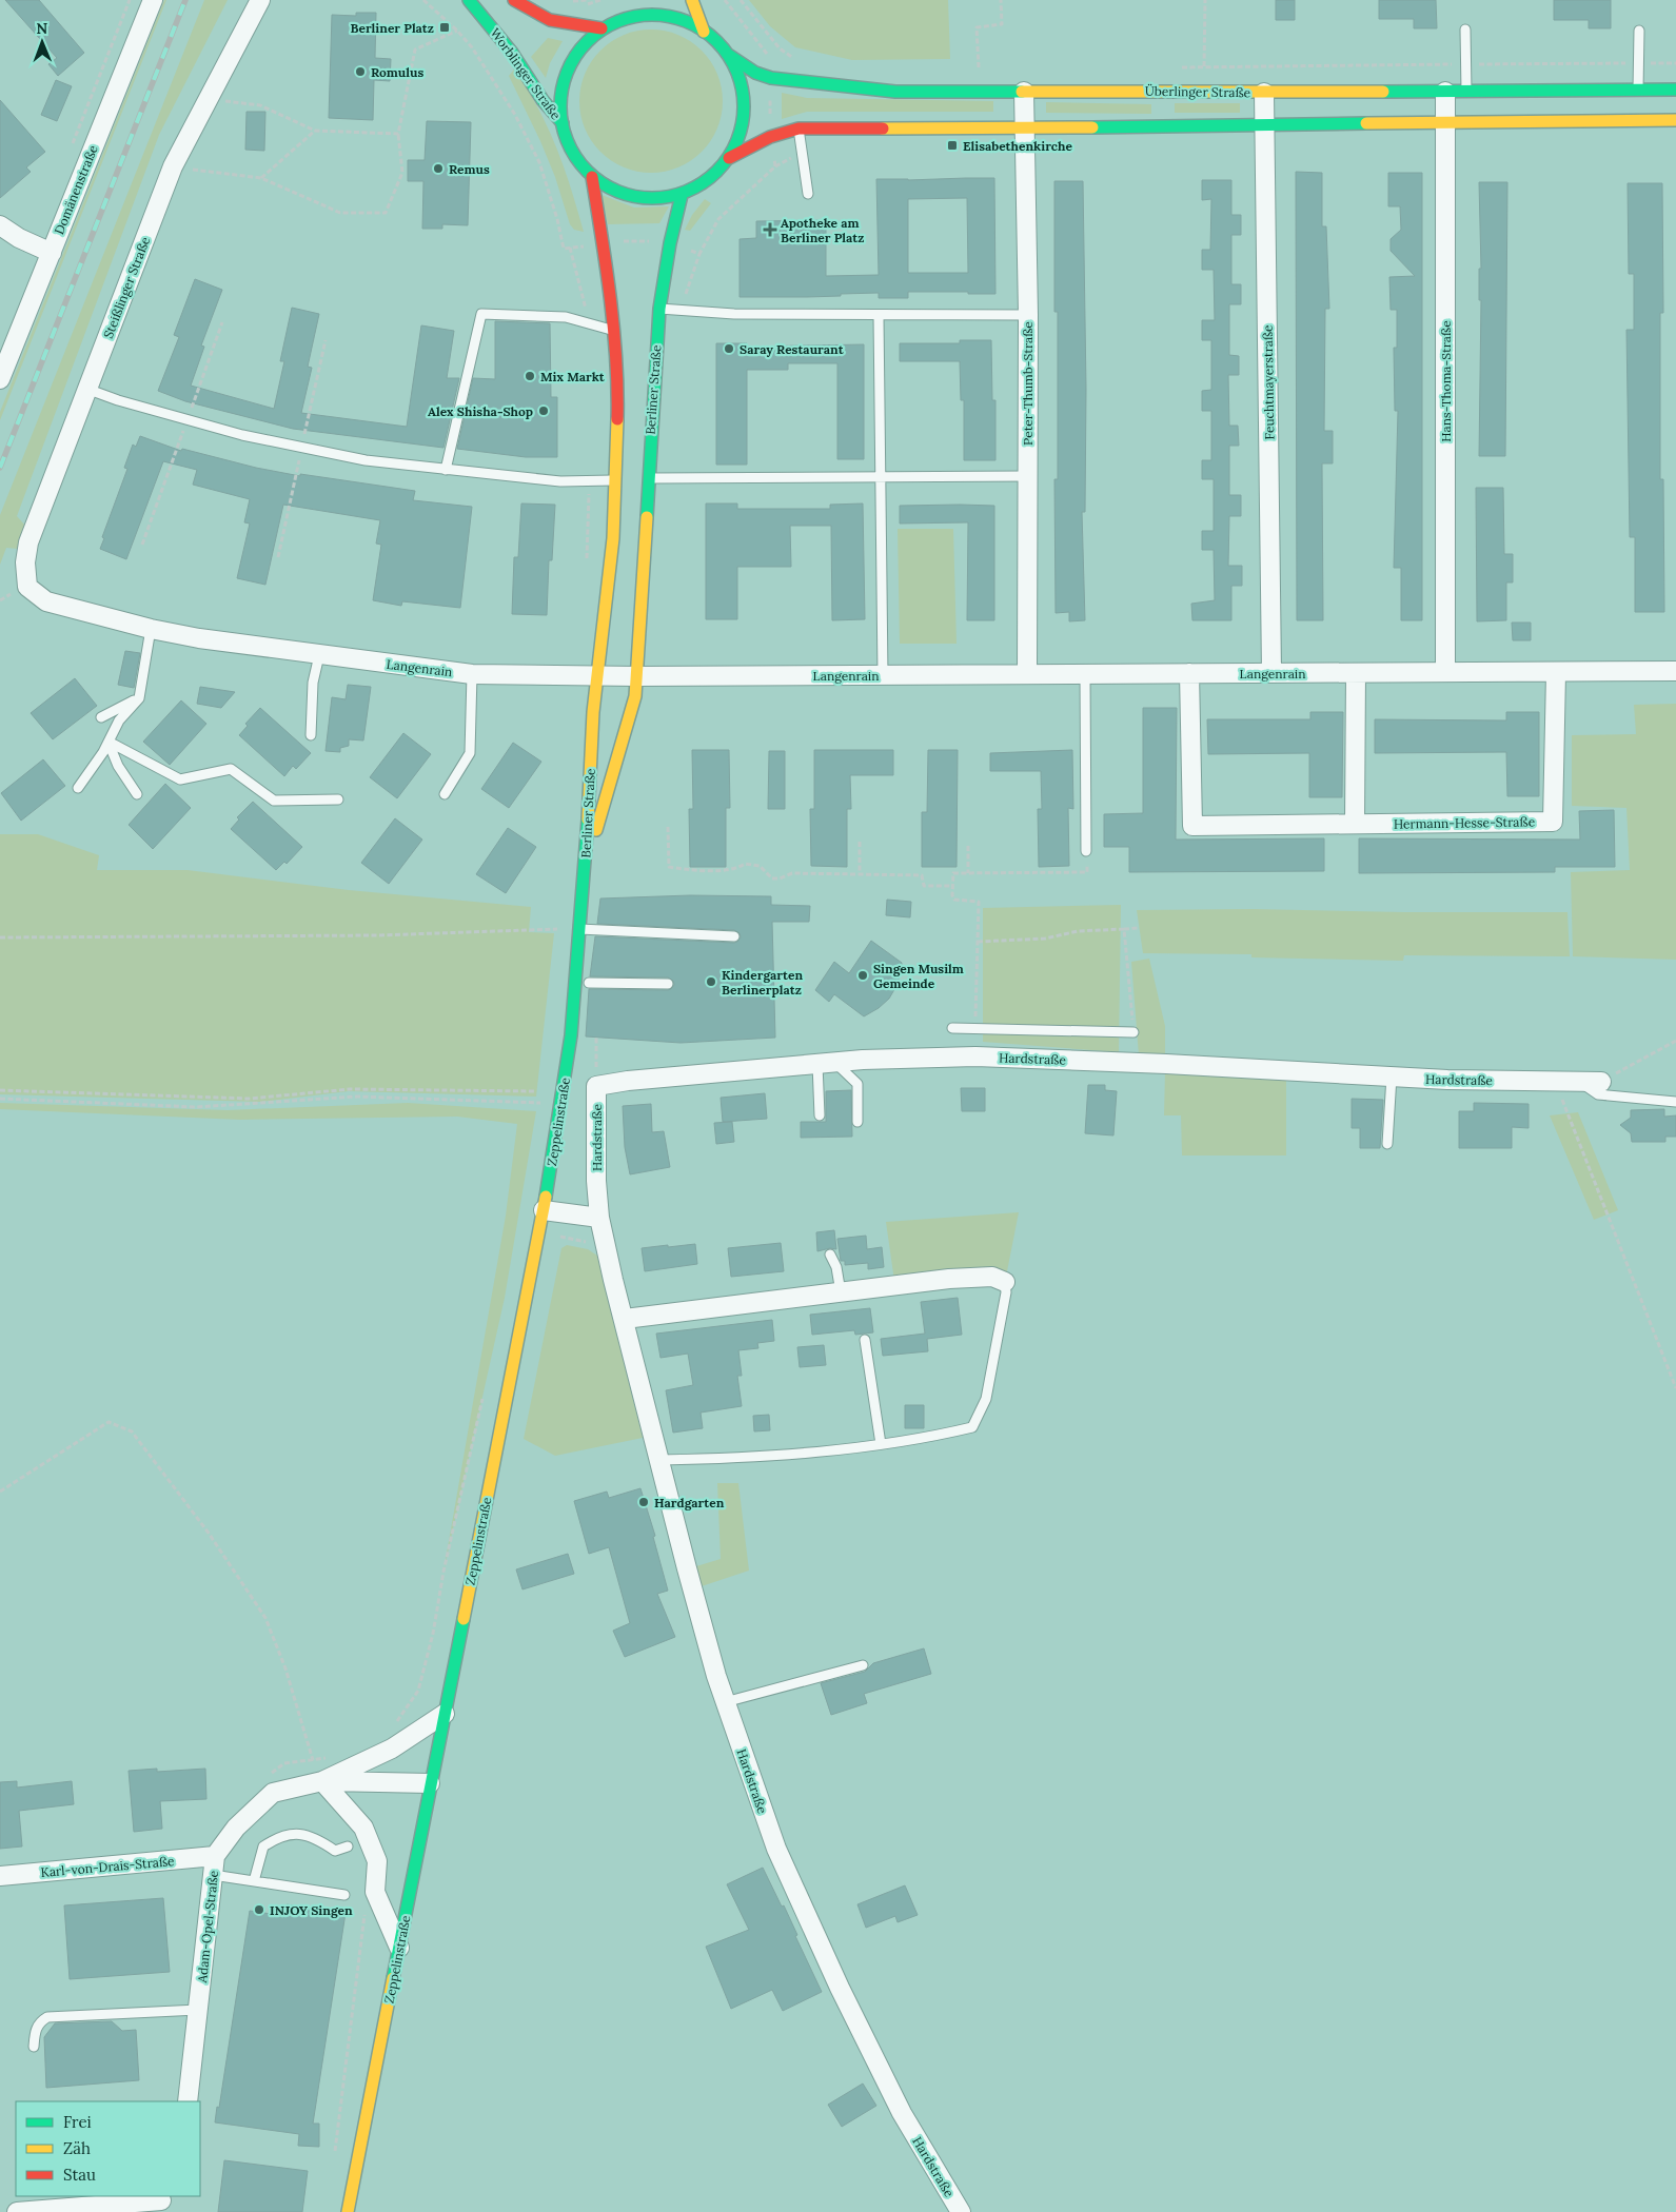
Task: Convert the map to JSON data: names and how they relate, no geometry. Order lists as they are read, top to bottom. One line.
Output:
{"streets":{"street":["Worblinger Straße","Überlinger Straße","Domänenstraße","Steißlinger Straße","Hans-Thoma-Straße","Feuchtmayerstraße","Peter-Thumb-Straße","Berliner Straße","Langenrain","Hermann-Hesse-Straße","Hardstraße","Zeppelinstraße","Karl-von-Drais-Straße","Adam-Opel-Straße"]},"crossings":[["Worblinger Straße","Überlinger Straße"],["Worblinger Straße","Berliner Straße"],["Überlinger Straße","Hans-Thoma-Straße"],["Überlinger Straße","Feuchtmayerstraße"],["Überlinger Straße","Peter-Thumb-Straße"],["Überlinger Straße","Berliner Straße"],["Steißlinger Straße","Langenrain"],["Hans-Thoma-Straße","Langenrain"],["Feuchtmayerstraße","Langenrain"],["Peter-Thumb-Straße","Langenrain"],["Berliner Straße","Langenrain"],["Berliner Straße","Zeppelinstraße"],["Langenrain","Hermann-Hesse-Straße"],["Zeppelinstraße","Adam-Opel-Straße"],["Karl-von-Drais-Straße","Adam-Opel-Straße"]],"places":{"transit":["Berliner Platz","Elisabethenkirche"],"other":["Romulus","Remus","Saray Restaurant","Mix Markt","Alex Shisha-Shop","Singen Musilm Gemeinde","Kindergarten Berlinerplatz","Hardgarten","INJOY Singen"],"health":["Apotheke am Berliner Platz"]},"legend":["Frei","Zäh","Stau"],"north":"top"}
